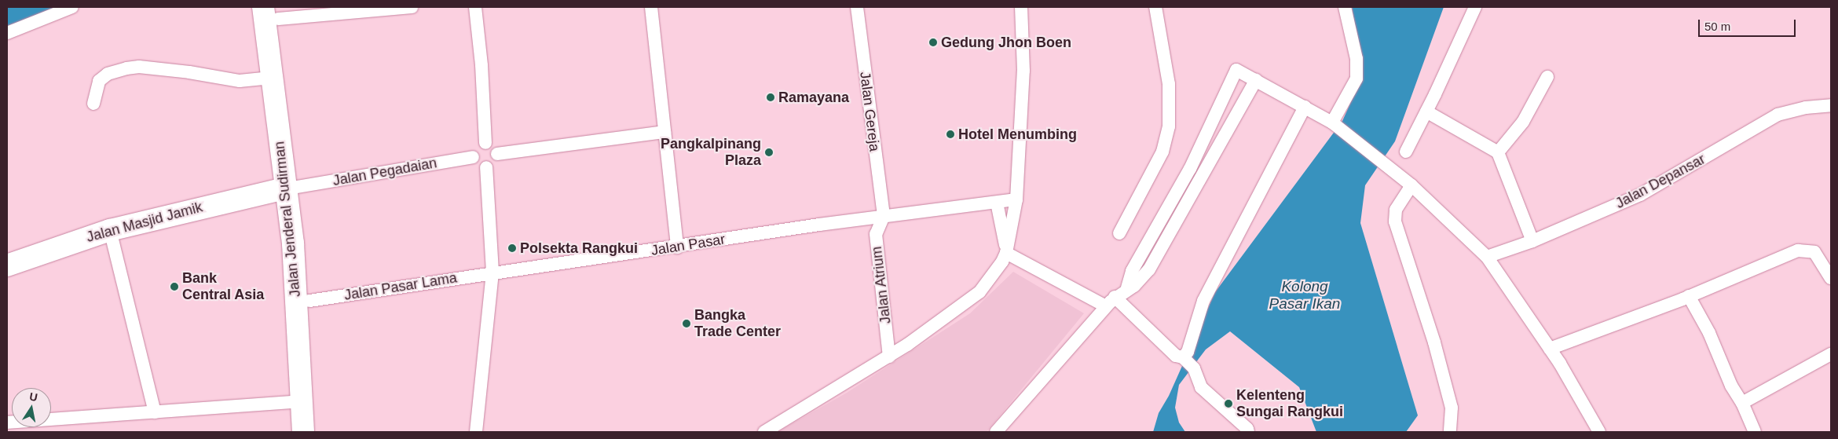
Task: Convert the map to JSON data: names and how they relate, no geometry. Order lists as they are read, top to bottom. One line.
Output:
{"streets":{"highway":["Jalan Jenderal Sudirman","Jalan Masjid Jamik"],"street":["Jalan Gereja","Jalan Pegadaian","Jalan Depansar","Jalan Pasar","Jalan Atrium","Jalan Pasar Lama"]},"crossings":[["Jalan Gereja","Jalan Pasar"],["Jalan Gereja","Jalan Atrium"],["Jalan Pegadaian","Jalan Jenderal Sudirman"],["Jalan Pegadaian","Jalan Masjid Jamik"],["Jalan Jenderal Sudirman","Jalan Masjid Jamik"],["Jalan Jenderal Sudirman","Jalan Pasar Lama"],["Jalan Pasar","Jalan Atrium"],["Jalan Pasar","Jalan Pasar Lama"]],"water":["Kolong Pasar Ikan"],"places":["Gedung Jhon Boen","Ramayana","Hotel Menumbing","Pangkalpinang Plaza","Polsekta Rangkui","Bank Central Asia","Bangka Trade Center","Kelenteng Sungai Rangkui"],"scale_bar":"50 m","north":"top"}
